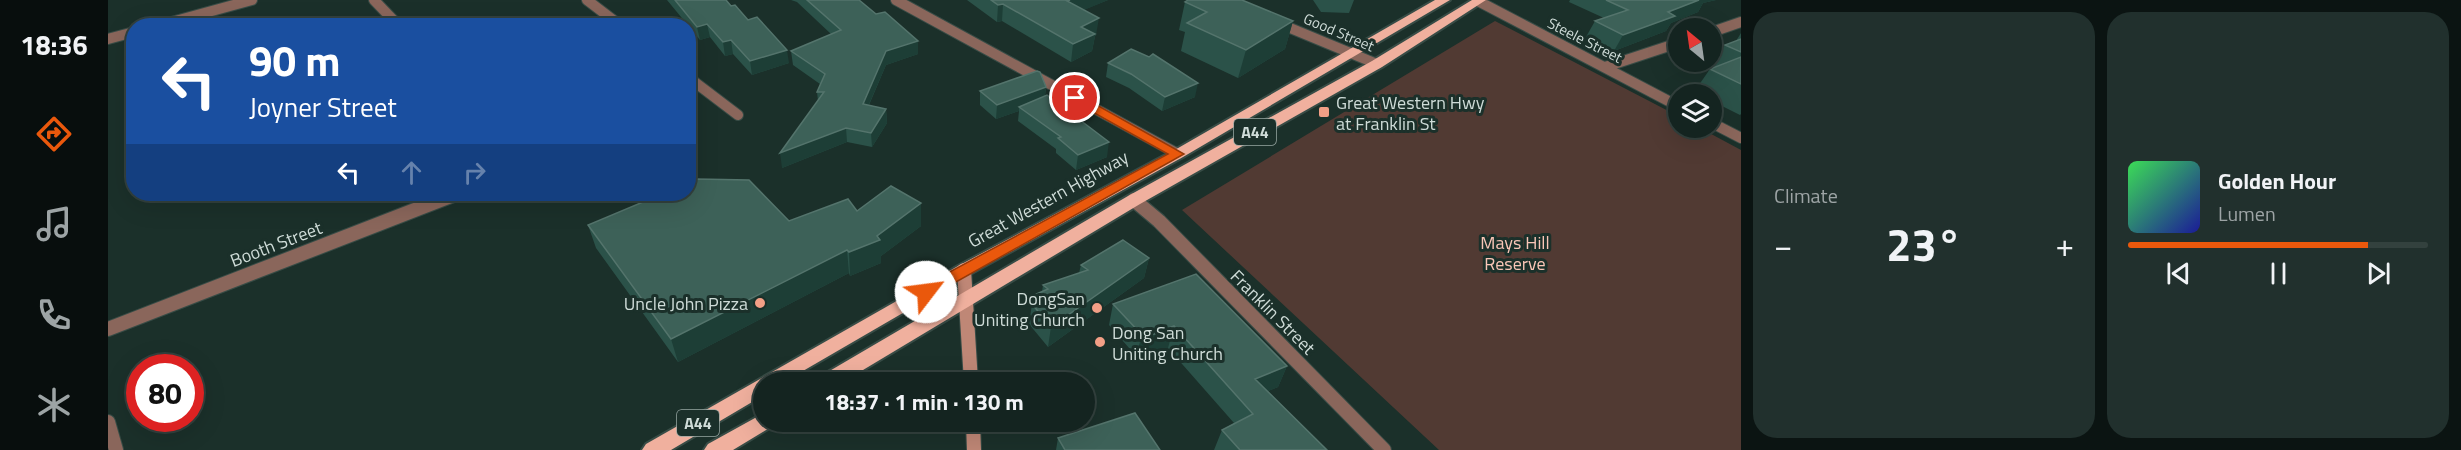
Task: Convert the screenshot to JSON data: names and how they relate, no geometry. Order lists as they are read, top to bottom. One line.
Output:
{"streets":{"highway":["A44","Great Western Highway"],"street":["Good Street","Steele Street","Booth Street","Franklin Street"]},"crossings":[["Good Street","A44"],["Good Street","Great Western Highway"],["Steele Street","A44"],["A44","Franklin Street"]],"parks":["Mays Hill Reserve"],"places":{"transit":["Great Western Hwy at Franklin St"],"other":["Uncle John Pizza","DongSan Uniting Church","Dong San Uniting Church"]},"north":"top left","page":{"tabs":"18:36","tile":"Climate","turn":["90 m","Joyner Street"],"song":["Golden Hour","Lumen"],"heat":["−","23°","+"],"limit":"80","trip":"18:37 · 1 min · 130 m"}}
